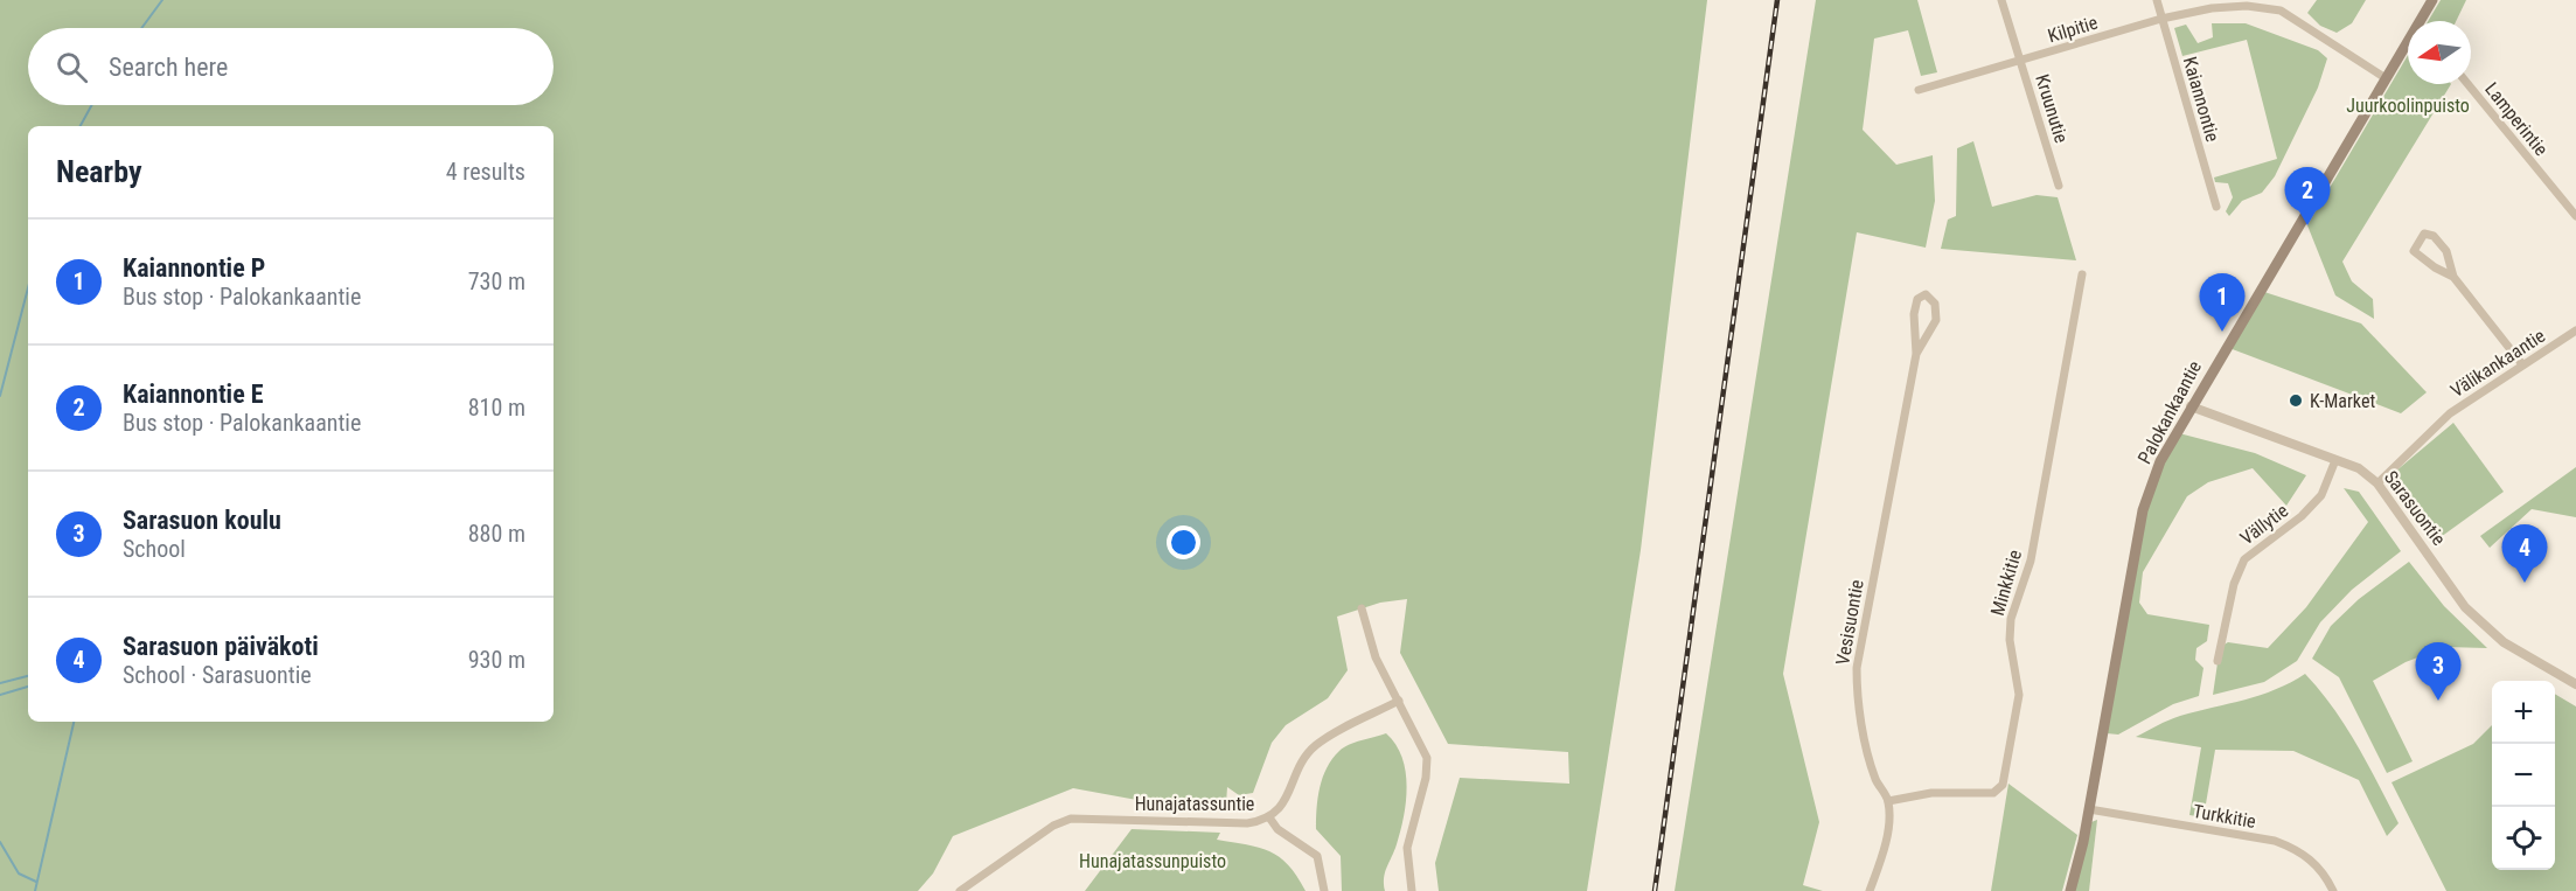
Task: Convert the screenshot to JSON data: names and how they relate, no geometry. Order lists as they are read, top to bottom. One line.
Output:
{"streets":{"main road":["Palokankaantie"],"street":["Kilpitie","Kaiannontie","Kruunutie","Lamperintie","Välikankaantie","Sarasuontie","Vällytie","Minkkitie","Vesisuontie","Hunajatassuntie","Turkkitie"]},"crossings":[["Kilpitie","Kaiannontie"],["Kilpitie","Kruunutie"],["Kilpitie","Palokankaantie"],["Välikankaantie","Sarasuontie"],["Palokankaantie","Sarasuontie"],["Palokankaantie","Turkkitie"],["Sarasuontie","Vällytie"],["Minkkitie","Vesisuontie"]],"parks":["Juurkoolinpuisto","Hunajatassunpuisto"],"places":["K-Market"],"north":"left","page":{"search":"Search here","heading":["Nearby","4 results"],"pins":["2","1","4","3"],"list":[{"mark":"1","name":"Kaiannontie P","note":"Bus stop · Palokankaantie","value":"730 m"},{"mark":"2","name":"Kaiannontie E","note":"Bus stop · Palokankaantie","value":"810 m"},{"mark":"3","name":"Sarasuon koulu","note":"School","value":"880 m"},{"mark":"4","name":"Sarasuon päiväkoti","note":"School · Sarasuontie","value":"930 m"}],"map_buttons":["+","−"]}}
